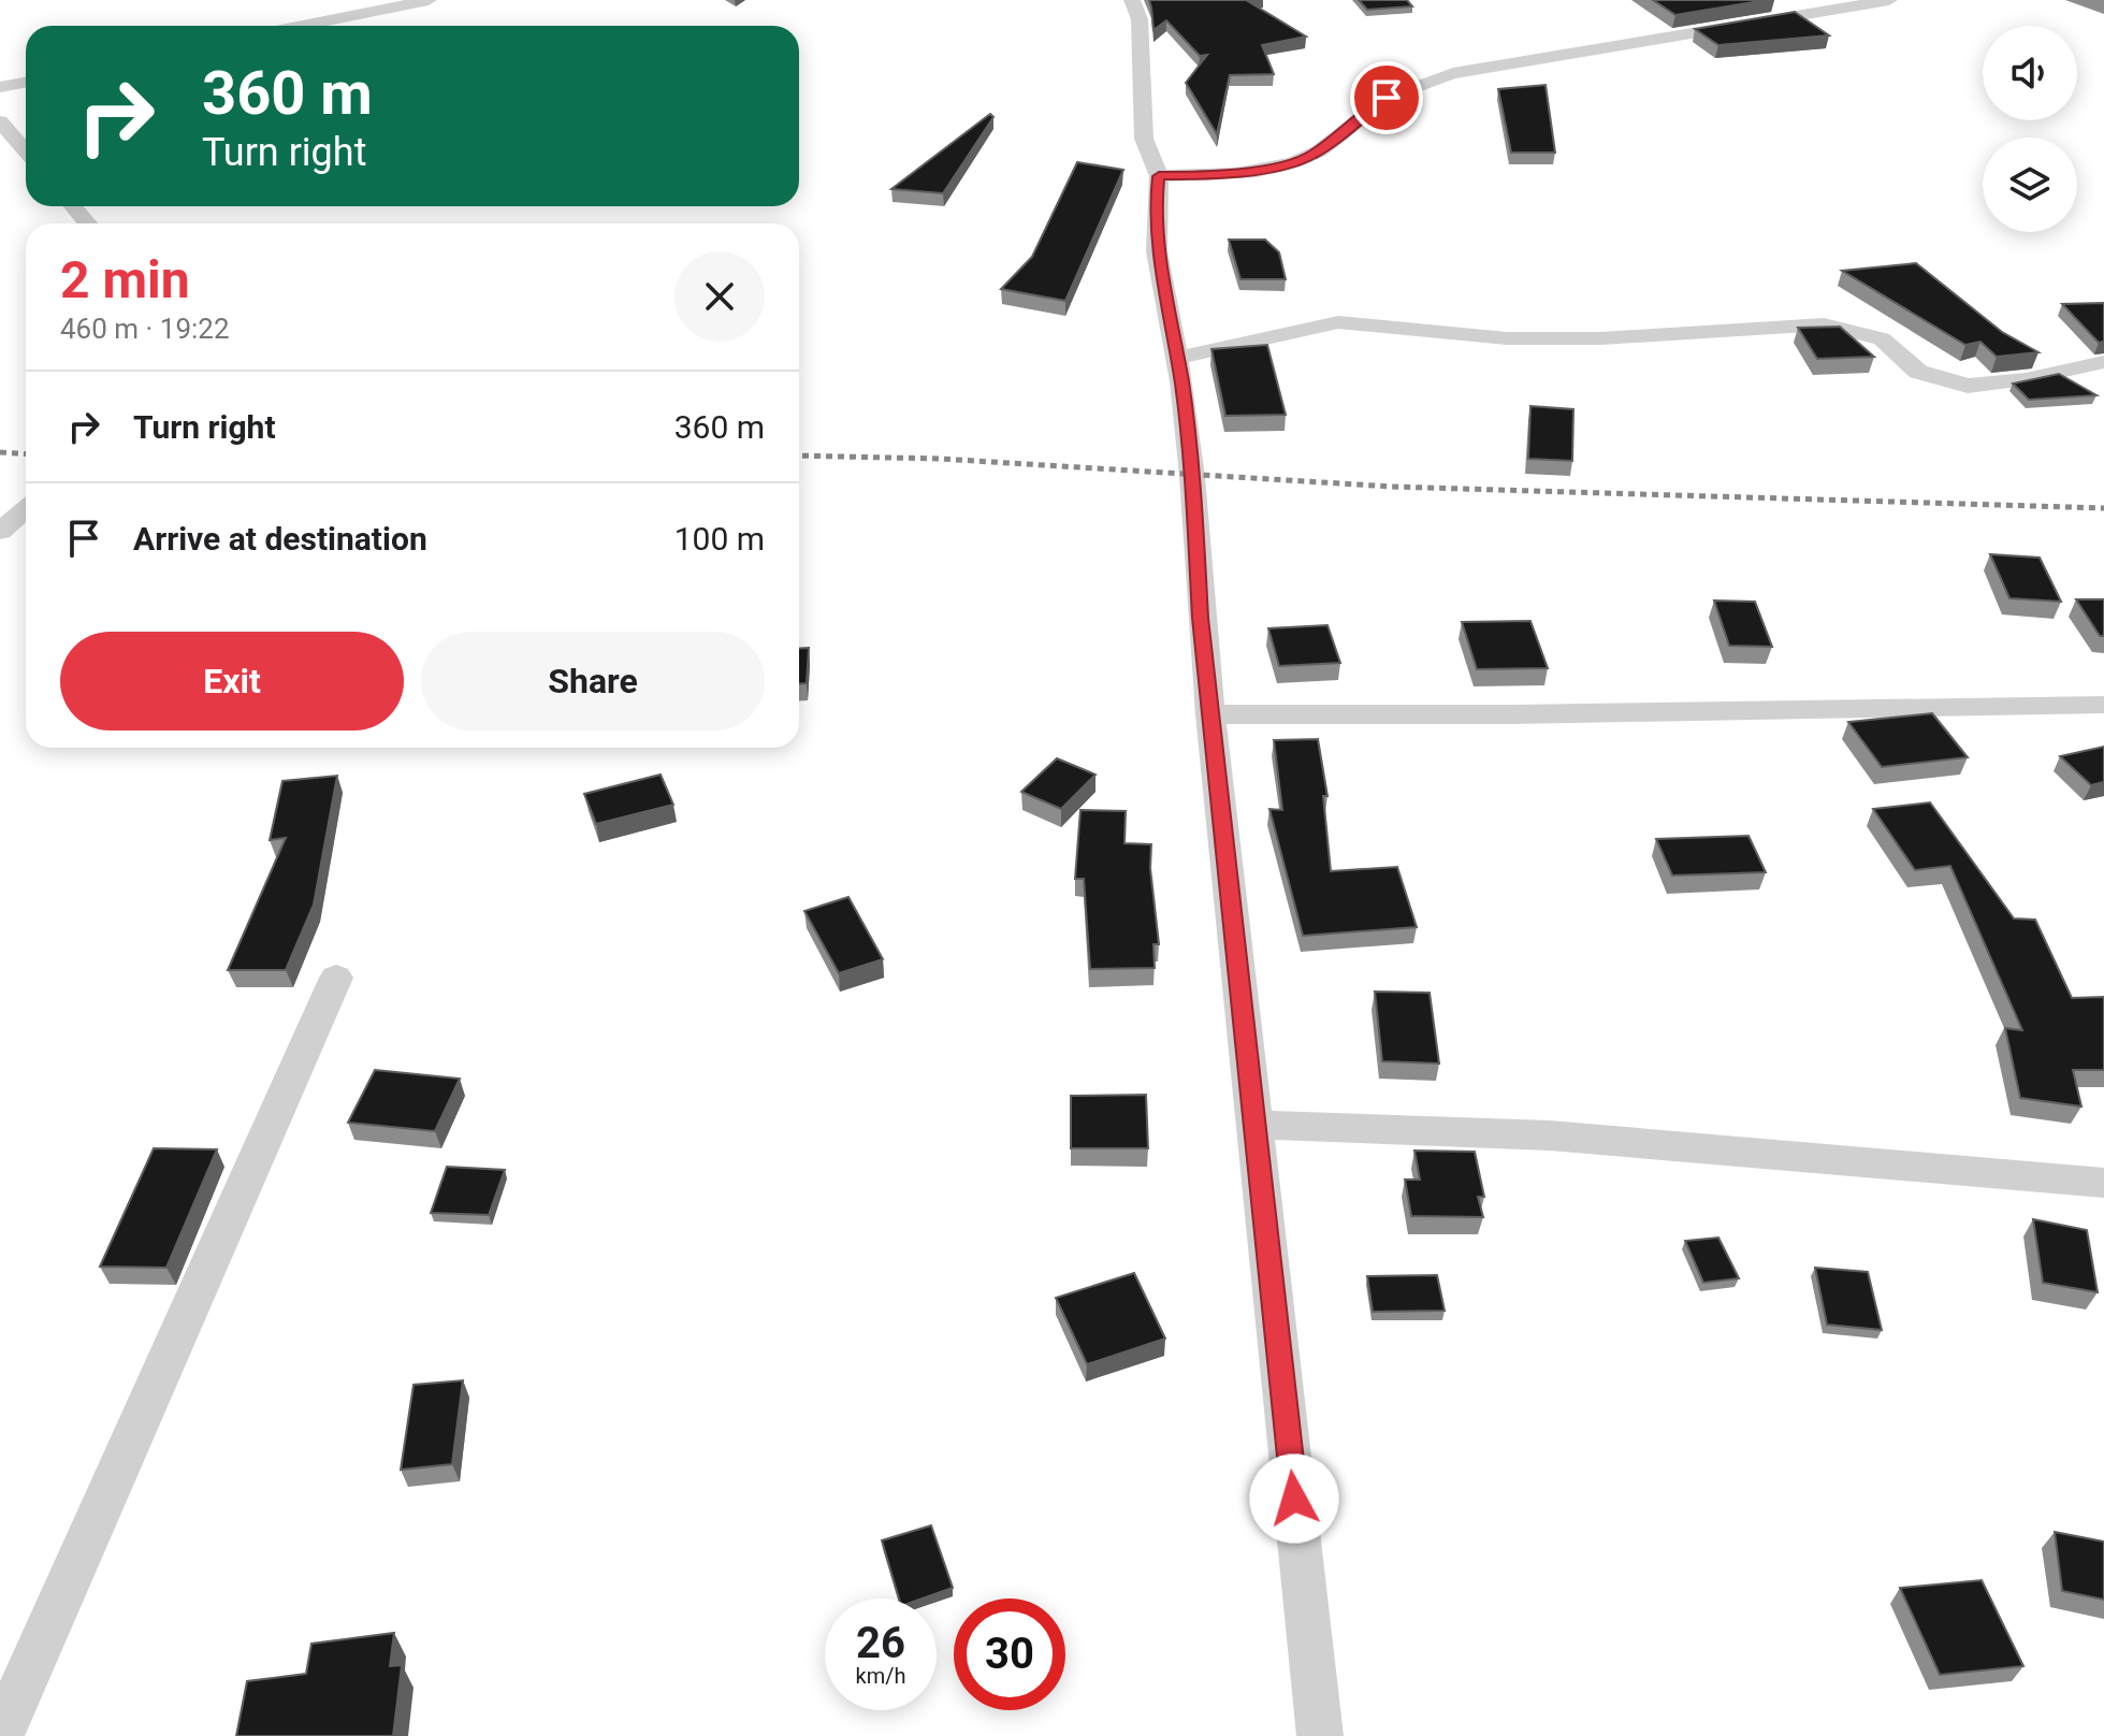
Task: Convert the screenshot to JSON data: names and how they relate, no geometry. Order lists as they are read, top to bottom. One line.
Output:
{"page":{"turn":["360 m","Turn right"],"heading":["2 min","460 m · 19:22"],"list":[{"name":"Turn right","value":"360 m"},{"name":"Arrive at destination","value":"100 m"}],"buttons":["Exit","Share"],"speed":"26 km/h","limit":"30"}}
